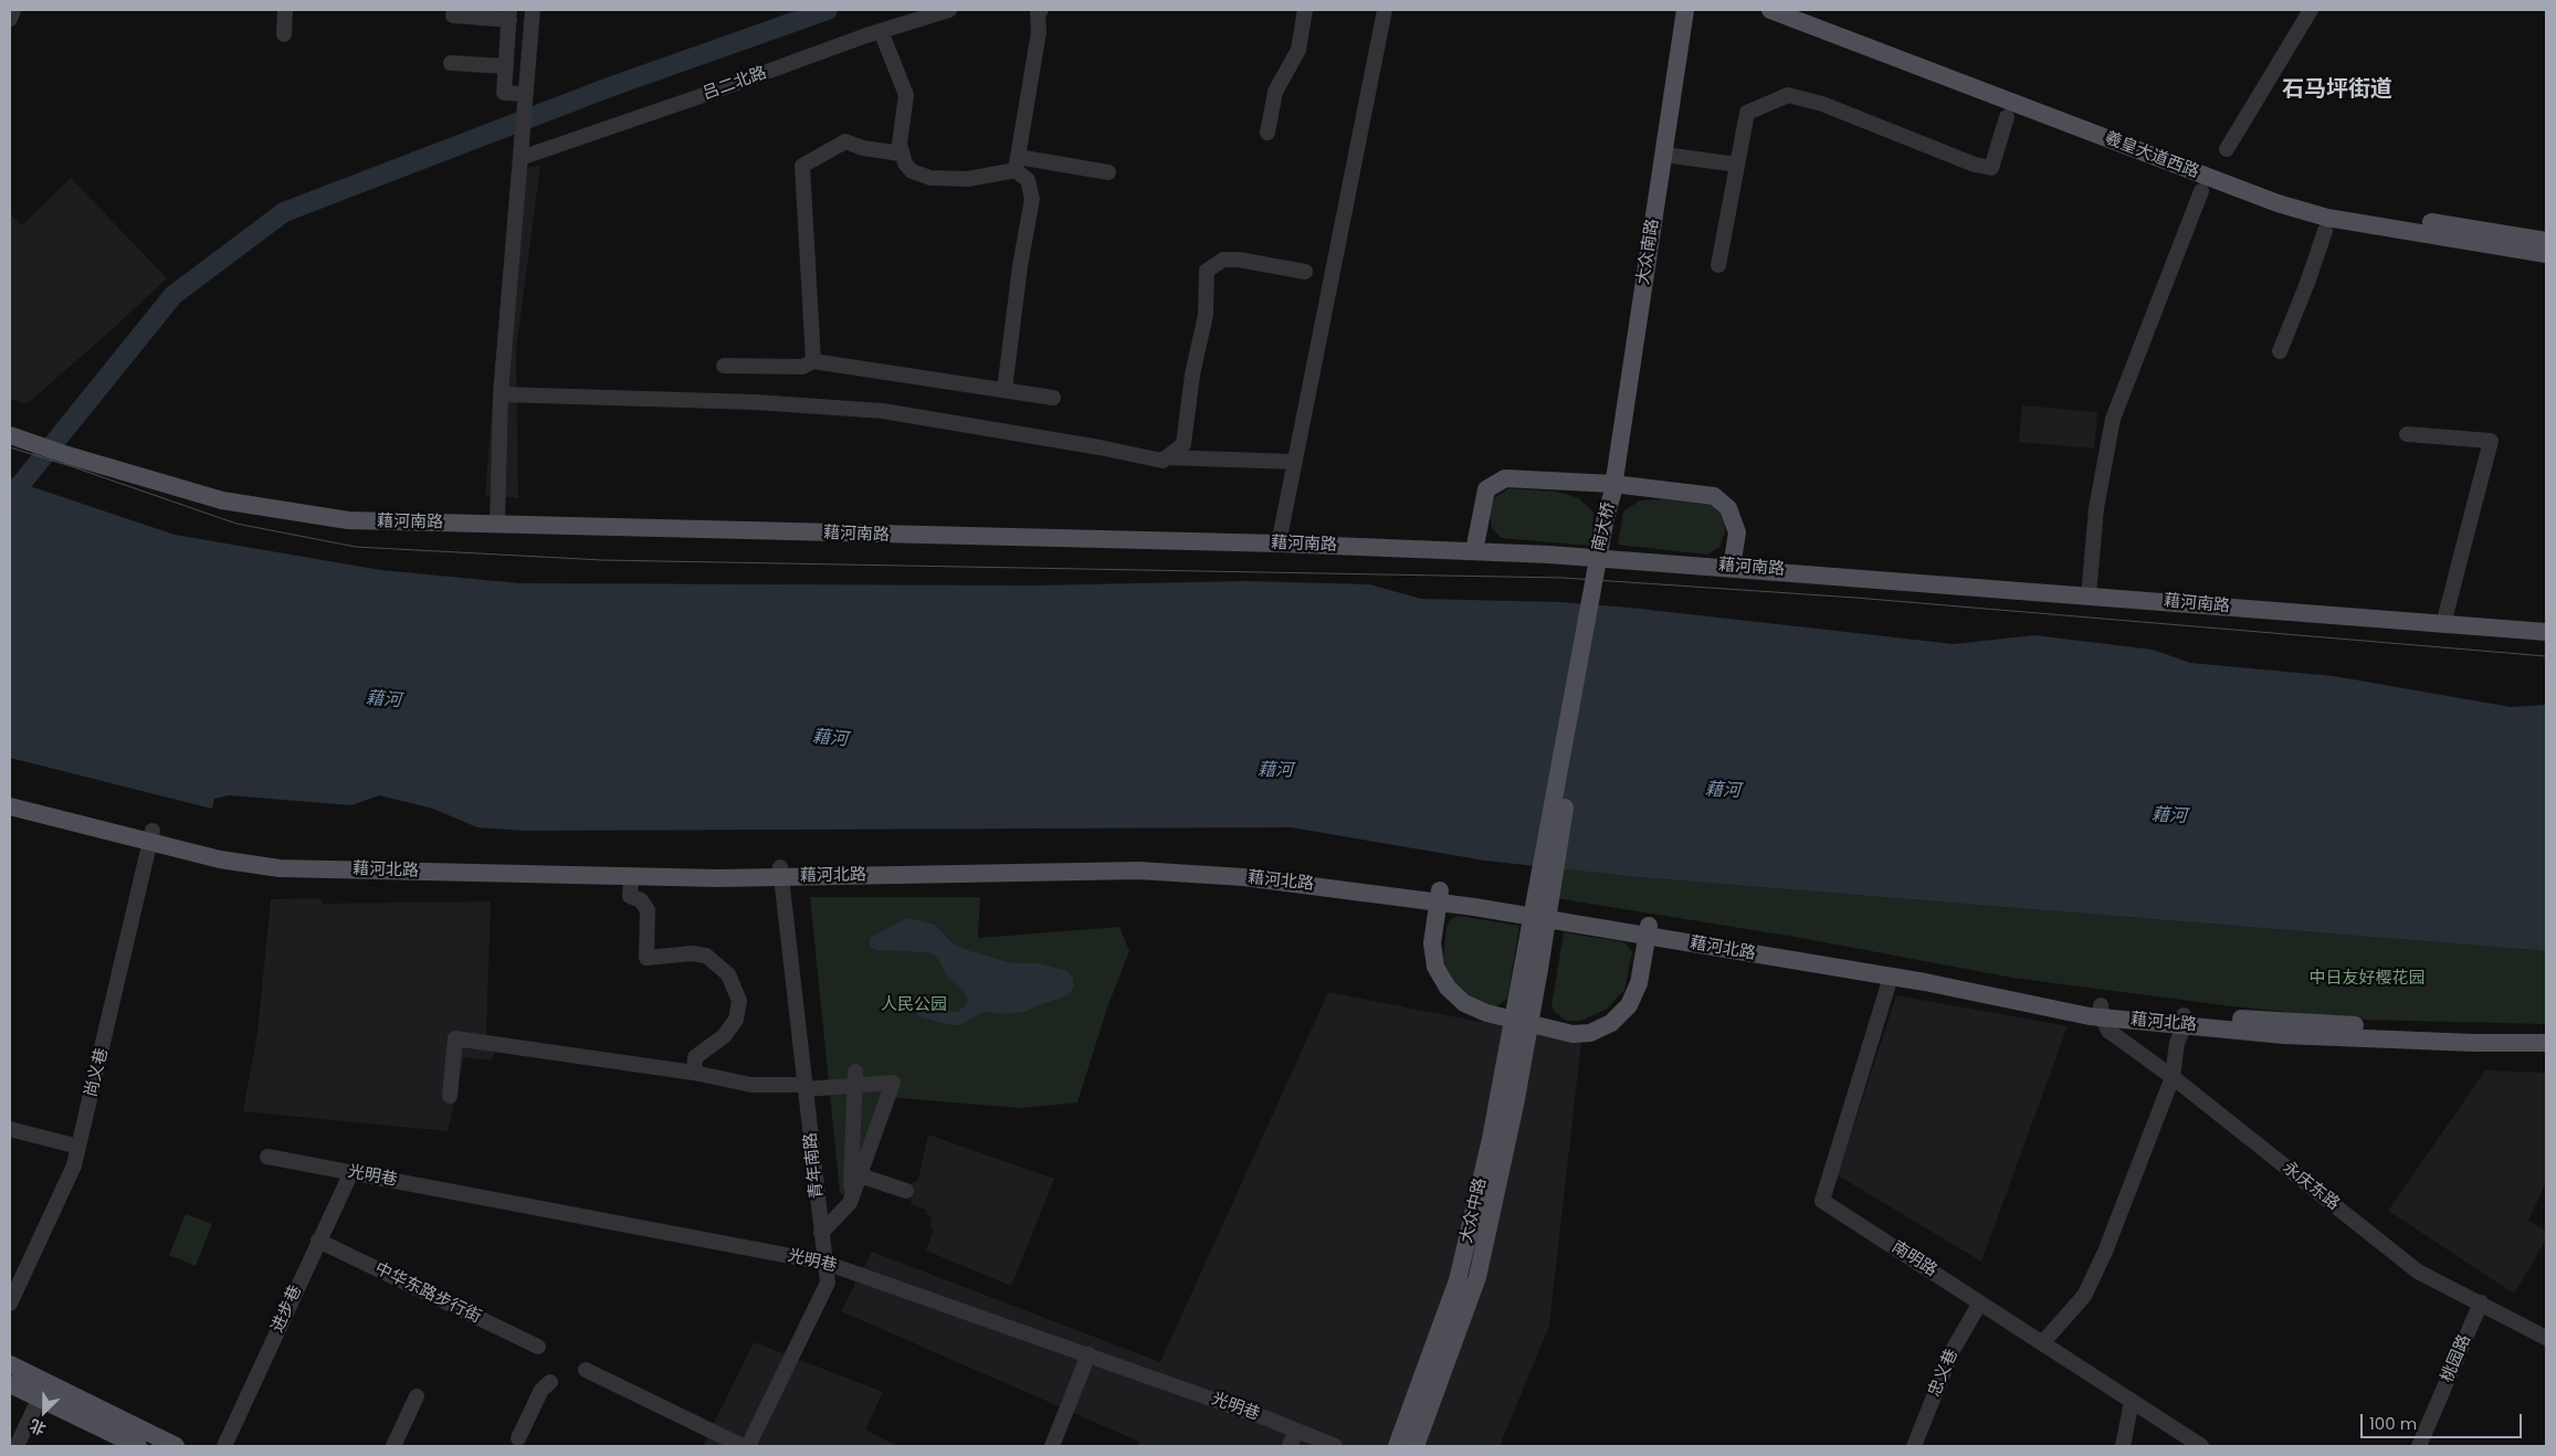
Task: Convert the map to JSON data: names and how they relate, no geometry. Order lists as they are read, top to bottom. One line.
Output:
{"streets":{"main road":["羲皇大道西路","大众南路","藉河南路","南大桥","藉河北路","大众中路"],"street":["吕二北路","尚义巷","青年南路","光明巷","永庆东路","南明路","中华东路步行街","进步巷","桃园路","忠义巷"]},"crossings":[["大众南路","南大桥"],["南大桥","大众中路"],["藉河北路","尚义巷"],["藉河北路","青年南路"],["藉河北路","永庆东路"],["藉河北路","南明路"],["青年南路","光明巷"],["光明巷","进步巷"],["永庆东路","桃园路"],["南明路","忠义巷"],["中华东路步行街","进步巷"]],"districts":["石马坪街道"],"water":["藉河"],"parks":["中日友好樱花园","人民公园"],"scale_bar":"100 m","north":"bottom left"}
